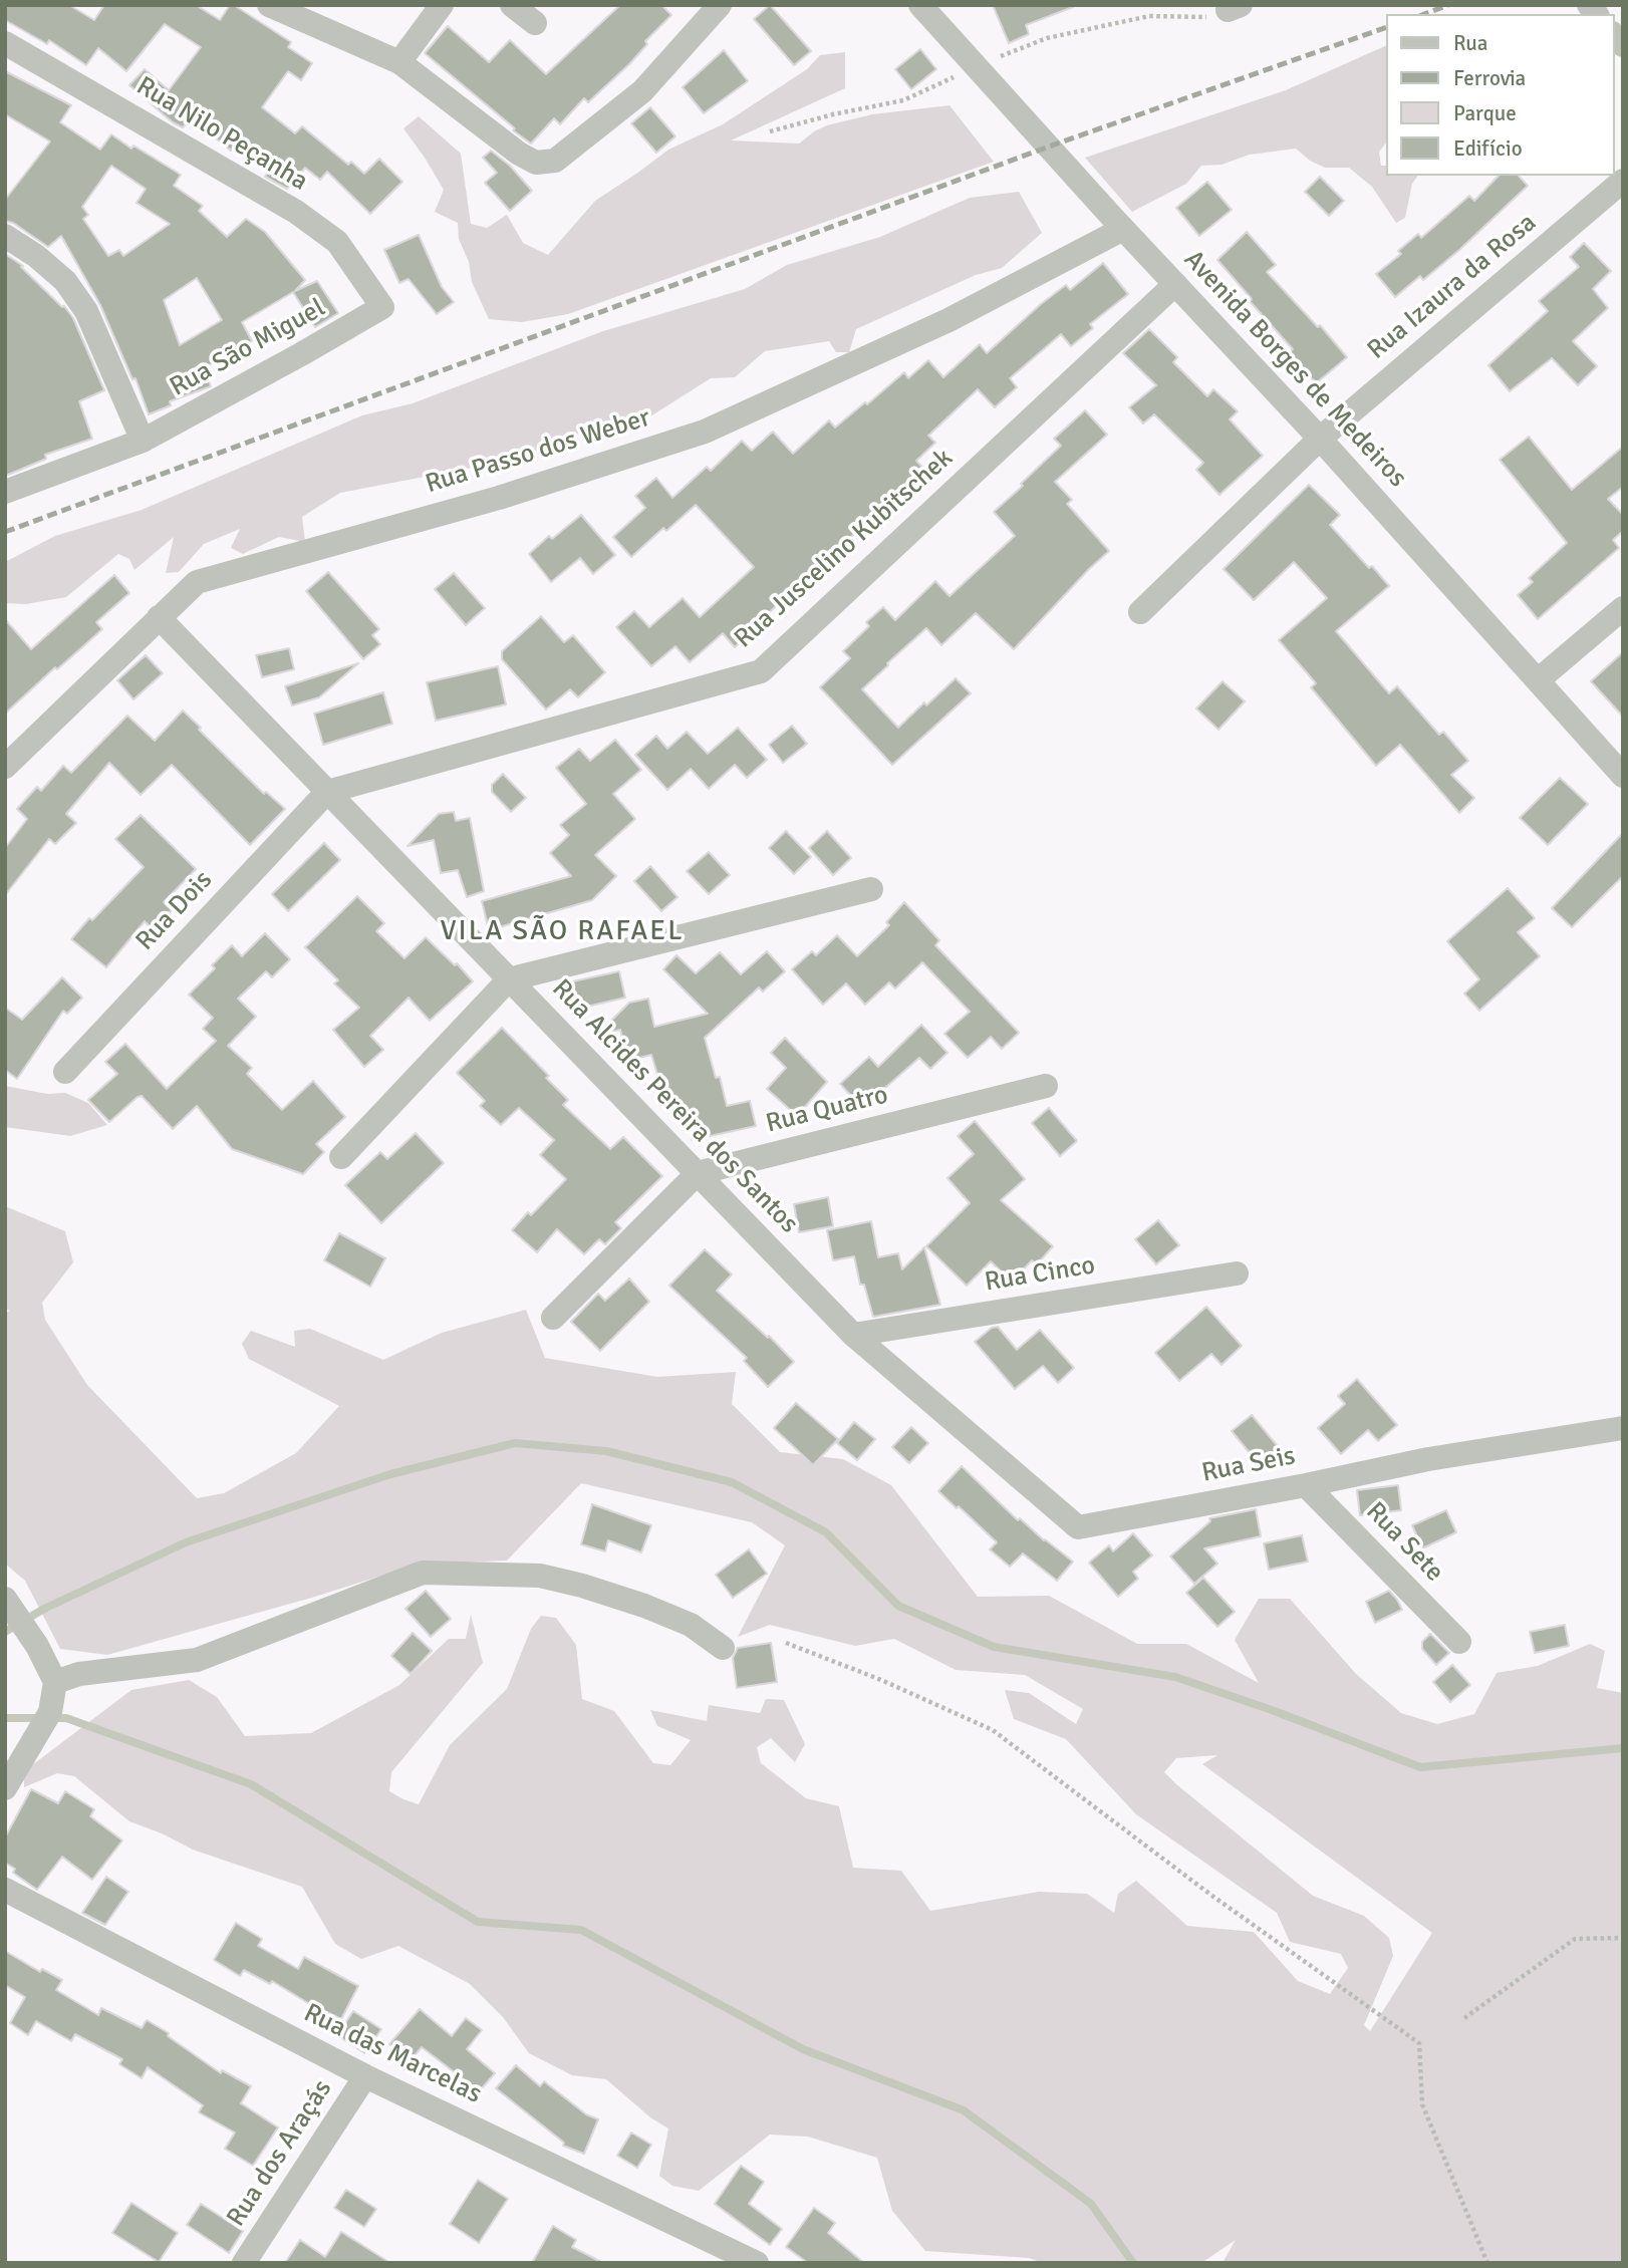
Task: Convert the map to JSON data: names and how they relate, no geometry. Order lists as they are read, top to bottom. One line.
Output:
{"streets":{"street":["Rua Nilo Peçanha","Rua Izaura da Rosa","Rua São Miguel","Avenida Borges de Medeiros","Rua Passo dos Weber","Rua Juscelino Kubitschek","Rua Dois","Rua Alcides Pereira dos Santos","Rua Quatro","Rua Cinco","Rua Seis","Rua Sete","Rua das Marcelas","Rua dos Araçás"]},"crossings":[["Rua Nilo Peçanha","Rua São Miguel"],["Rua Izaura da Rosa","Avenida Borges de Medeiros"],["Avenida Borges de Medeiros","Rua Passo dos Weber"],["Avenida Borges de Medeiros","Rua Juscelino Kubitschek"],["Rua Passo dos Weber","Rua Alcides Pereira dos Santos"],["Rua Juscelino Kubitschek","Rua Dois"],["Rua Juscelino Kubitschek","Rua Alcides Pereira dos Santos"],["Rua Dois","Rua Alcides Pereira dos Santos"],["Rua Alcides Pereira dos Santos","Rua Quatro"],["Rua Alcides Pereira dos Santos","Rua Cinco"],["Rua Alcides Pereira dos Santos","Rua Seis"],["Rua Seis","Rua Sete"],["Rua das Marcelas","Rua dos Araçás"]],"districts":["VILA SÃO RAFAEL"],"legend":["Rua","Ferrovia","Parque","Edifício"]}
